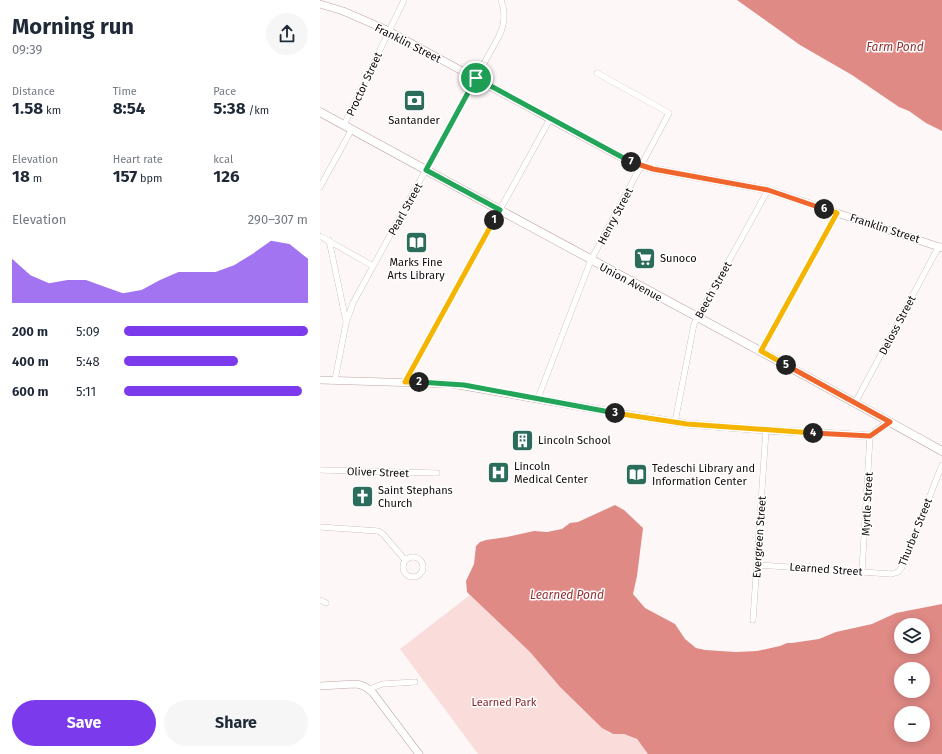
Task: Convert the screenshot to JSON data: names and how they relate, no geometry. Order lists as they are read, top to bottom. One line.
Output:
{"streets":{"main road":["Union Avenue"],"street":["Franklin Street","Proctor Street","Pearl Street","Henry Street","Beech Street","Deloss Street","Oliver Street","Myrtle Street","Thurber Street","Evergreen Street","Learned Street"]},"crossings":[["Franklin Street","Proctor Street"],["Franklin Street","Pearl Street"],["Franklin Street","Henry Street"],["Franklin Street","Beech Street"],["Franklin Street","Deloss Street"],["Proctor Street","Union Avenue"],["Pearl Street","Union Avenue"],["Henry Street","Union Avenue"],["Union Avenue","Beech Street"],["Union Avenue","Deloss Street"],["Myrtle Street","Learned Street"],["Thurber Street","Learned Street"],["Evergreen Street","Learned Street"]],"water":["Farm Pond","Learned Pond"],"parks":["Learned Park"],"places":{"bank":["Santander"],"library":["Marks Fine Arts Library","Tedeschi Library and Information Center"],"supermarket":["Sunoco"],"building":["Lincoln School"],"hospital":["Lincoln Medical Center"],"church":["Saint Stephans Church"]},"page":{"heading":["Morning run","09:39"],"stats":[["Distance","1.58 km"],["Time","8:54"],["Pace","5:38 /km"],["Elevation","18 m"],["Heart rate","157 bpm"],["kcal","126"]],"pins":["7","6","1","5","2","3","4"],"chart":["Elevation","290–307 m"],"list":[{"name":"200 m","note":"5:09"},{"name":"400 m","note":"5:48"},{"name":"600 m","note":"5:11"}],"map_buttons":["+","−"],"buttons":["Save","Share"]}}
